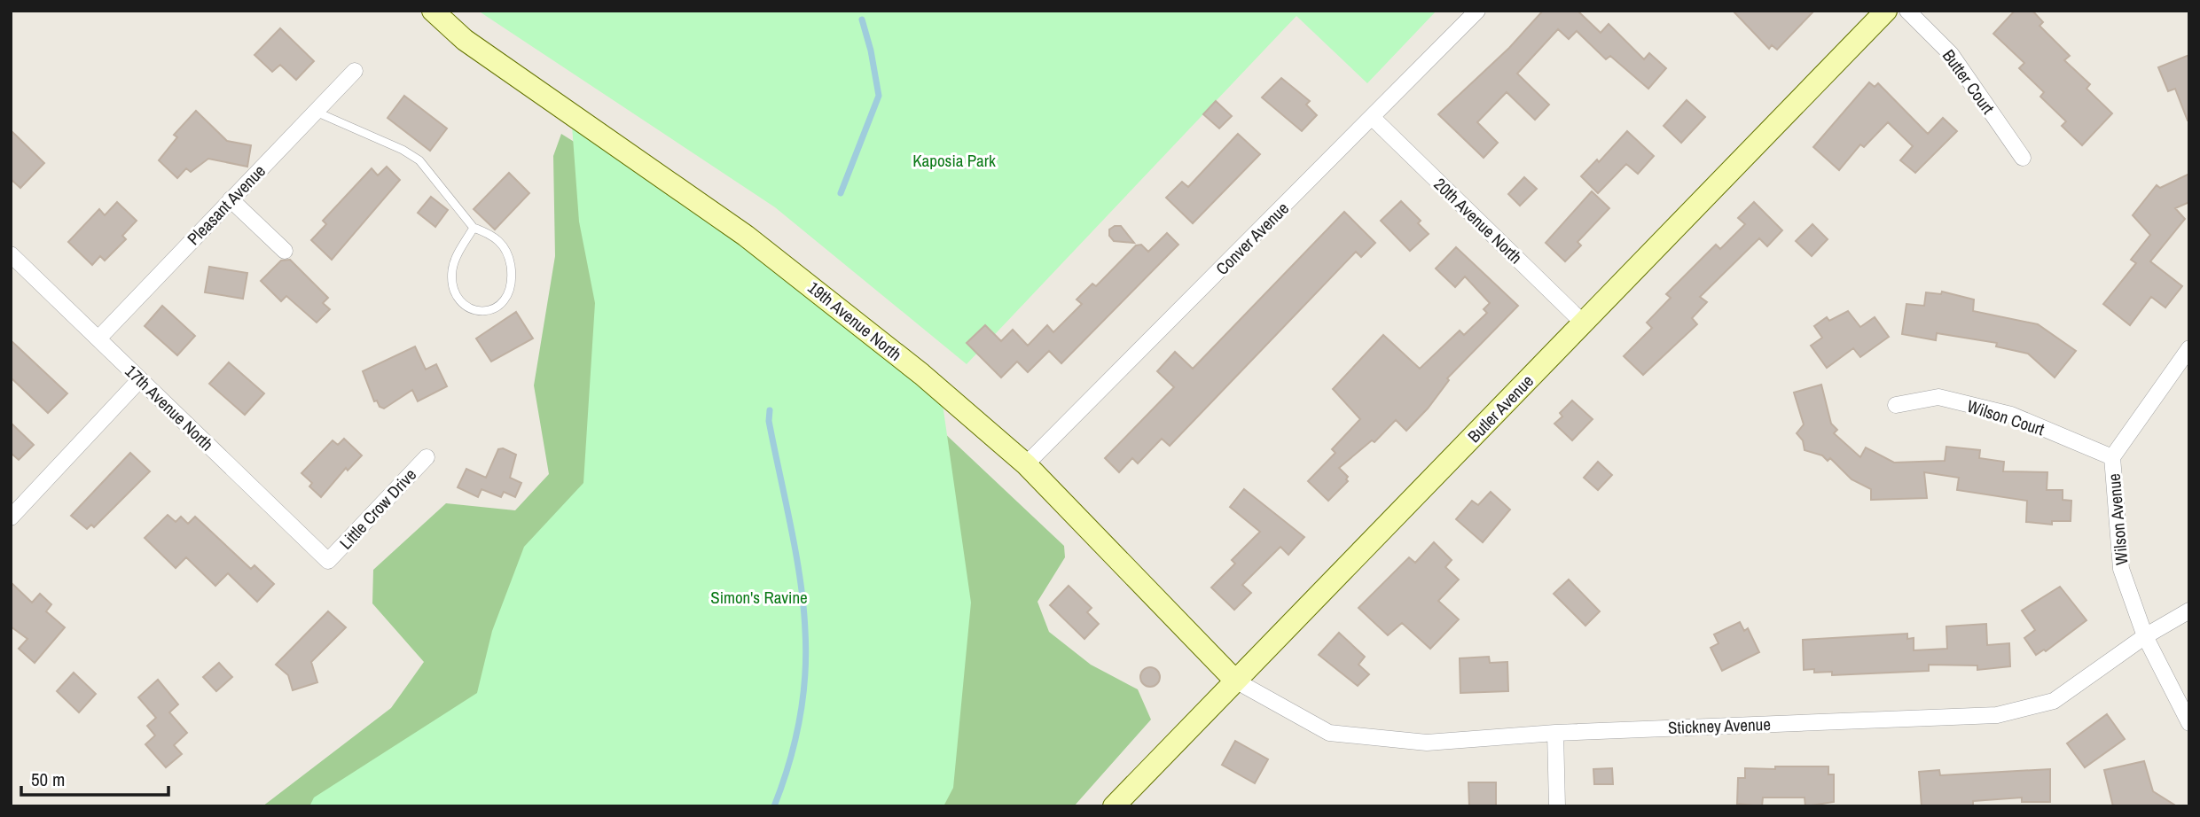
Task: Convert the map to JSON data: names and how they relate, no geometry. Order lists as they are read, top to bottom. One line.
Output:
{"streets":{"street":["Butter Court","Pleasant Avenue","20th Avenue North","Conver Avenue","19th Avenue North","17th Avenue North","Butler Avenue","Wilson Court","Little Crow Drive","Wilson Avenue","Stickney Avenue"]},"crossings":[["Pleasant Avenue","17th Avenue North"],["20th Avenue North","Conver Avenue"],["20th Avenue North","Butler Avenue"],["Conver Avenue","19th Avenue North"],["19th Avenue North","Butler Avenue"],["19th Avenue North","Stickney Avenue"],["17th Avenue North","Little Crow Drive"],["Butler Avenue","Stickney Avenue"],["Wilson Court","Wilson Avenue"],["Wilson Avenue","Stickney Avenue"]],"parks":["Kaposia Park","Simon's Ravine"],"scale_bar":"50 m"}
